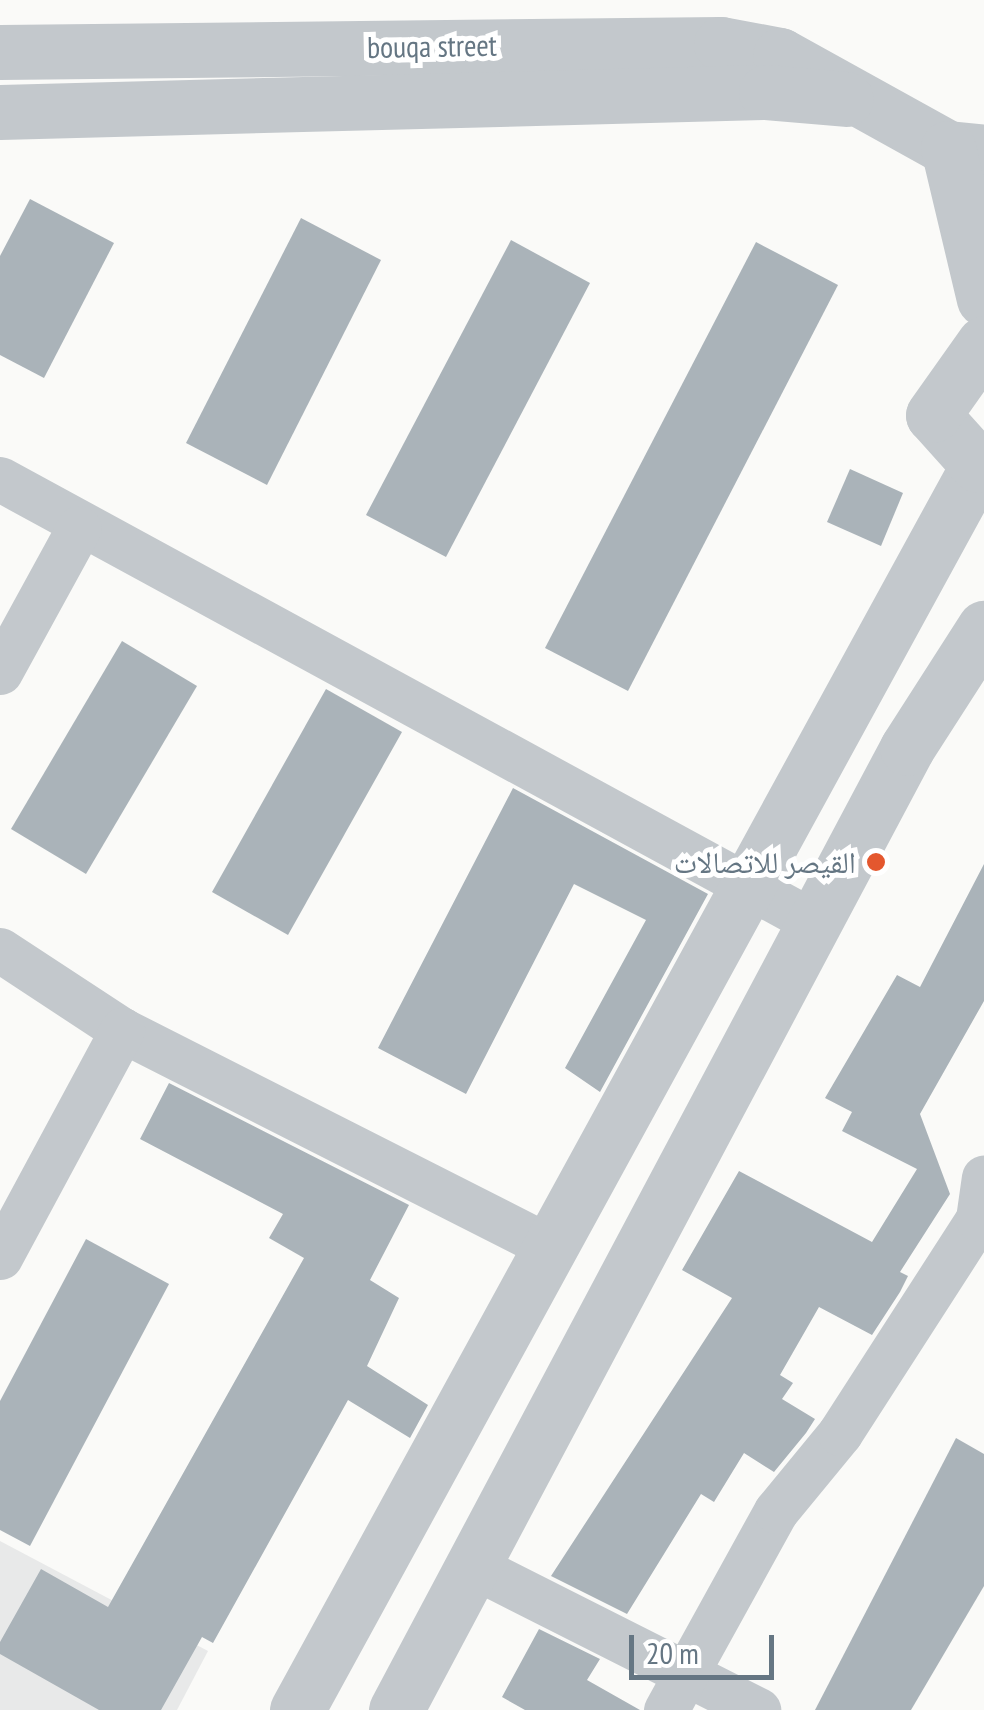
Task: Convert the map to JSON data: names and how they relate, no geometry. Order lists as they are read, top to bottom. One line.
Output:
{"streets":{"street":["bouqa street"]},"places":["القيصر للاتصالات"],"scale_bar":"20 m"}
